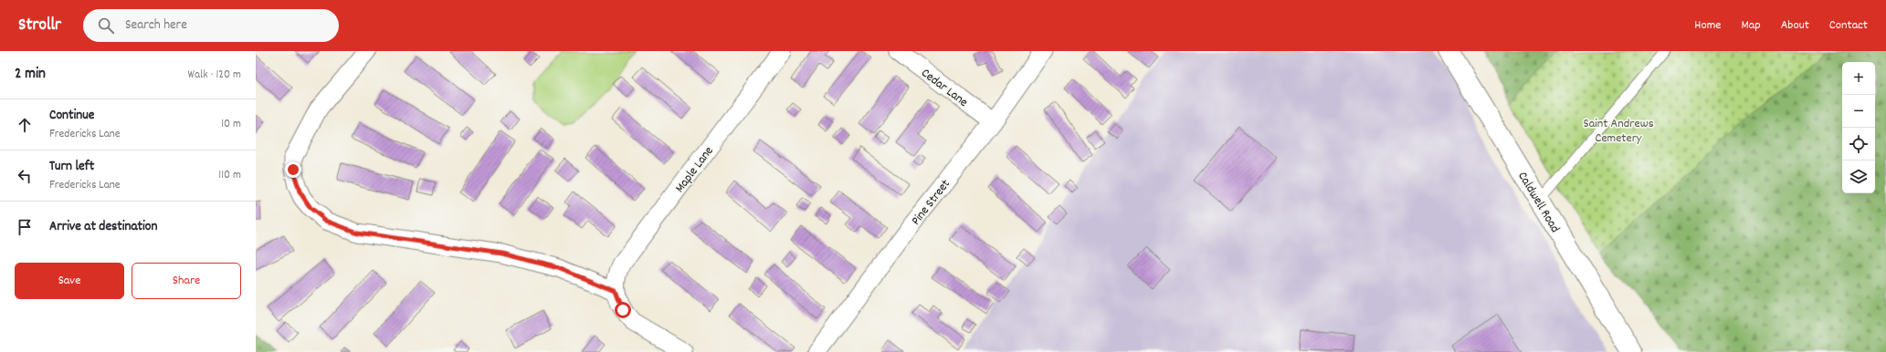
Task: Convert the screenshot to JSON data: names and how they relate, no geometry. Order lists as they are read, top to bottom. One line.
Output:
{"streets":{"street":["Cedar Lane","Maple Lane","Pine Street","Caldwell Road"]},"crossings":[["Cedar Lane","Pine Street"]],"parks":["Saint Andrews Cemetery"],"page":{"header":"Strollr","search":"Search here","nav":["Home","Map","About","Contact"],"heading":["2 min","Walk · 120 m"],"map_buttons":["+","−"],"list":[["Continue","Fredericks Lane","10 m"],["Turn left","Fredericks Lane","110 m"],"Arrive at destination"],"buttons":["Save","Share"]}}
